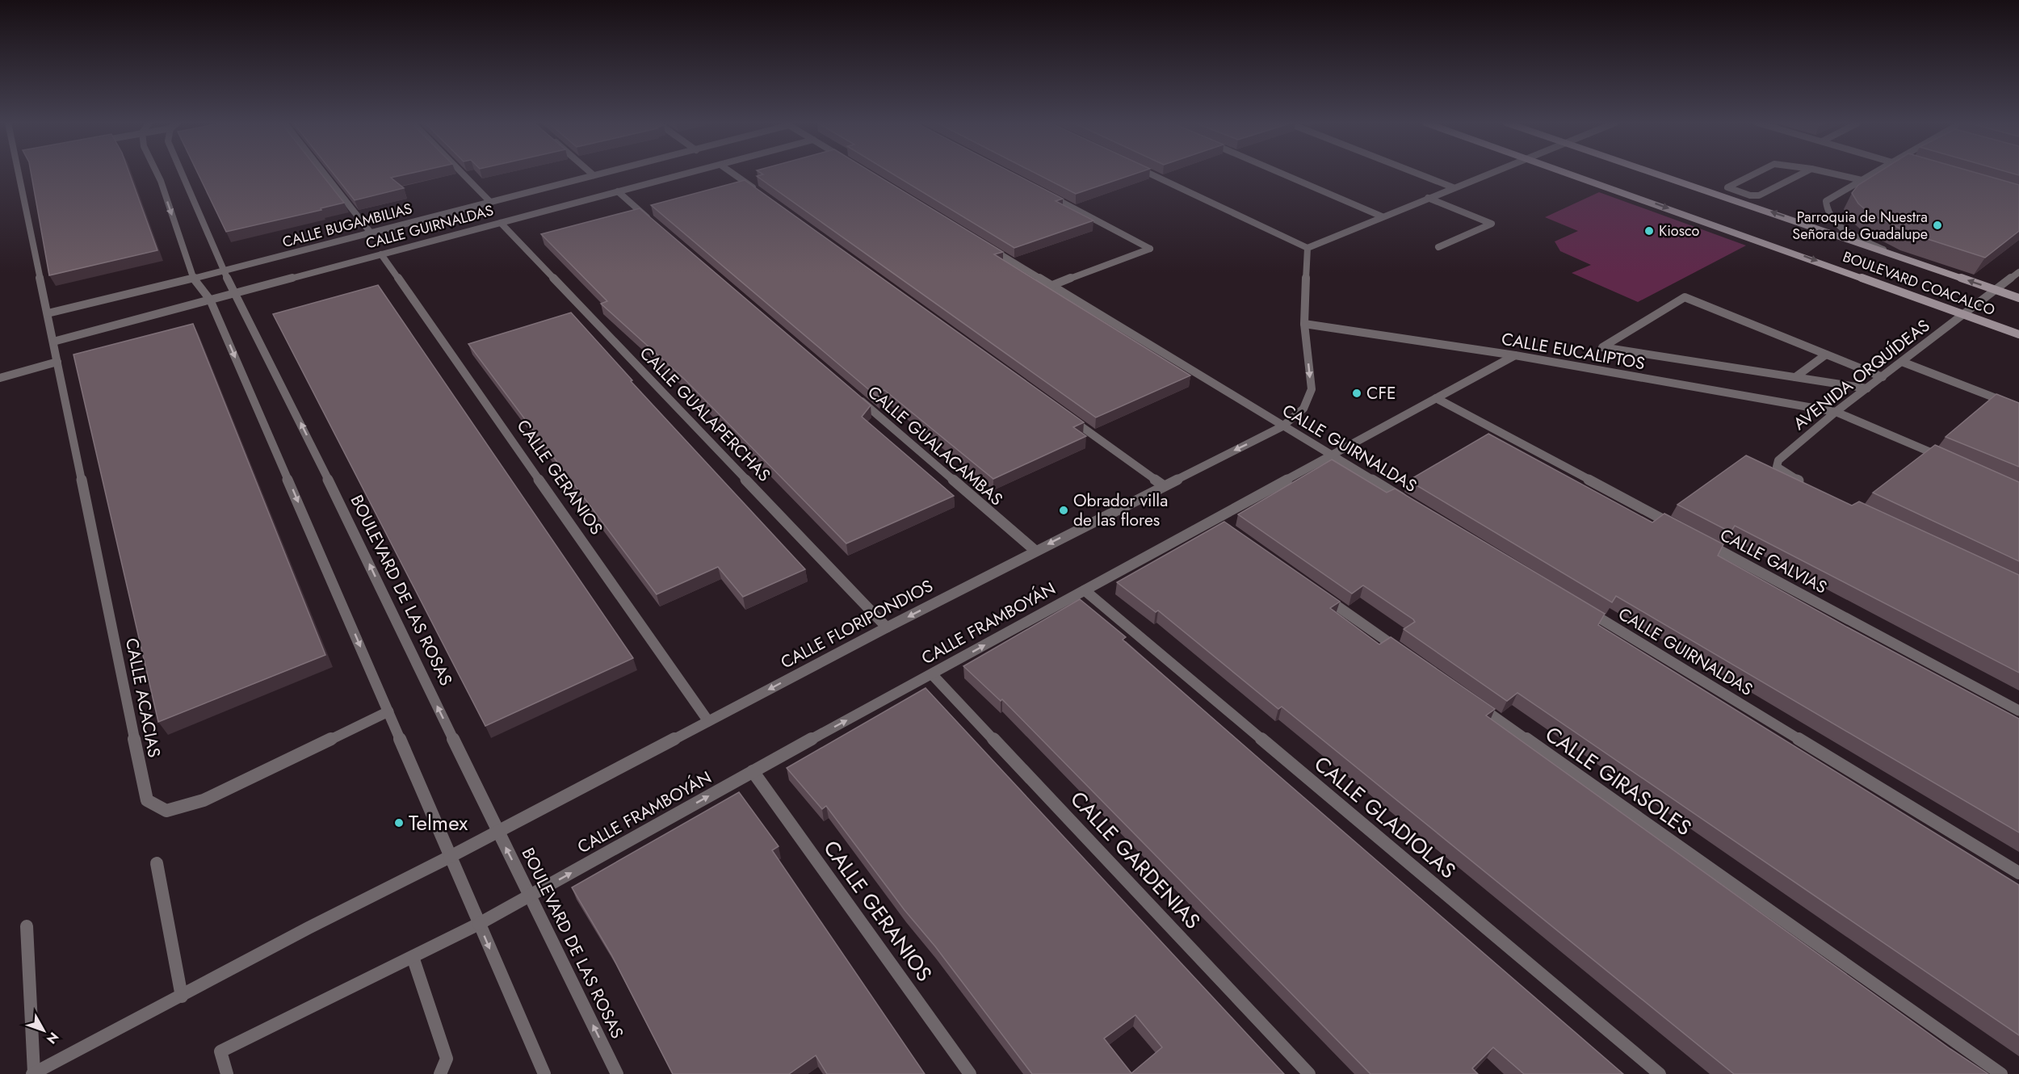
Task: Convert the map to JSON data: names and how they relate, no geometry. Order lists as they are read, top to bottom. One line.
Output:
{"streets":{"main road":["BOULEVARD COACALCO"],"street":["CALLE BUGAMBILIAS","CALLE GUIRNALDAS","CALLE EUCALIPTOS","AVENIDA ORQUÍDEAS","CALLE GUALAPERCHAS","CALLE GUALACAMBAS","CALLE GERANIOS","CALLE GALVIAS","BOULEVARD DE LAS ROSAS","CALLE FRAMBOYÁN","CALLE FLORIPONDIOS","CALLE ACACIAS","CALLE GIRASOLES","CALLE GLADIOLAS","CALLE GARDENIAS"]},"crossings":[["CALLE BUGAMBILIAS","BOULEVARD DE LAS ROSAS"],["CALLE BUGAMBILIAS","CALLE ACACIAS"],["CALLE GUIRNALDAS","CALLE GUALAPERCHAS"],["CALLE GUIRNALDAS","CALLE GERANIOS"],["CALLE GUIRNALDAS","BOULEVARD DE LAS ROSAS"],["CALLE GUIRNALDAS","CALLE FRAMBOYÁN"],["CALLE GUIRNALDAS","CALLE FLORIPONDIOS"],["CALLE GUIRNALDAS","CALLE ACACIAS"],["BOULEVARD COACALCO","AVENIDA ORQUÍDEAS"],["CALLE EUCALIPTOS","AVENIDA ORQUÍDEAS"],["CALLE EUCALIPTOS","CALLE FRAMBOYÁN"],["CALLE EUCALIPTOS","CALLE FLORIPONDIOS"],["CALLE GUALAPERCHAS","CALLE FLORIPONDIOS"],["CALLE GUALACAMBAS","CALLE FLORIPONDIOS"],["CALLE GERANIOS","CALLE FRAMBOYÁN"],["CALLE GERANIOS","CALLE FLORIPONDIOS"],["BOULEVARD DE LAS ROSAS","CALLE FRAMBOYÁN"],["BOULEVARD DE LAS ROSAS","CALLE FLORIPONDIOS"],["CALLE FRAMBOYÁN","CALLE GLADIOLAS"],["CALLE FRAMBOYÁN","CALLE GARDENIAS"]],"one_way":["CALLE FRAMBOYÁN","CALLE FLORIPONDIOS"],"places":["Parroquia de Nuestra Señora de Guadalupe","Kiosco","CFE","Obrador villa de las flores","Telmex"],"north":"bottom right"}
